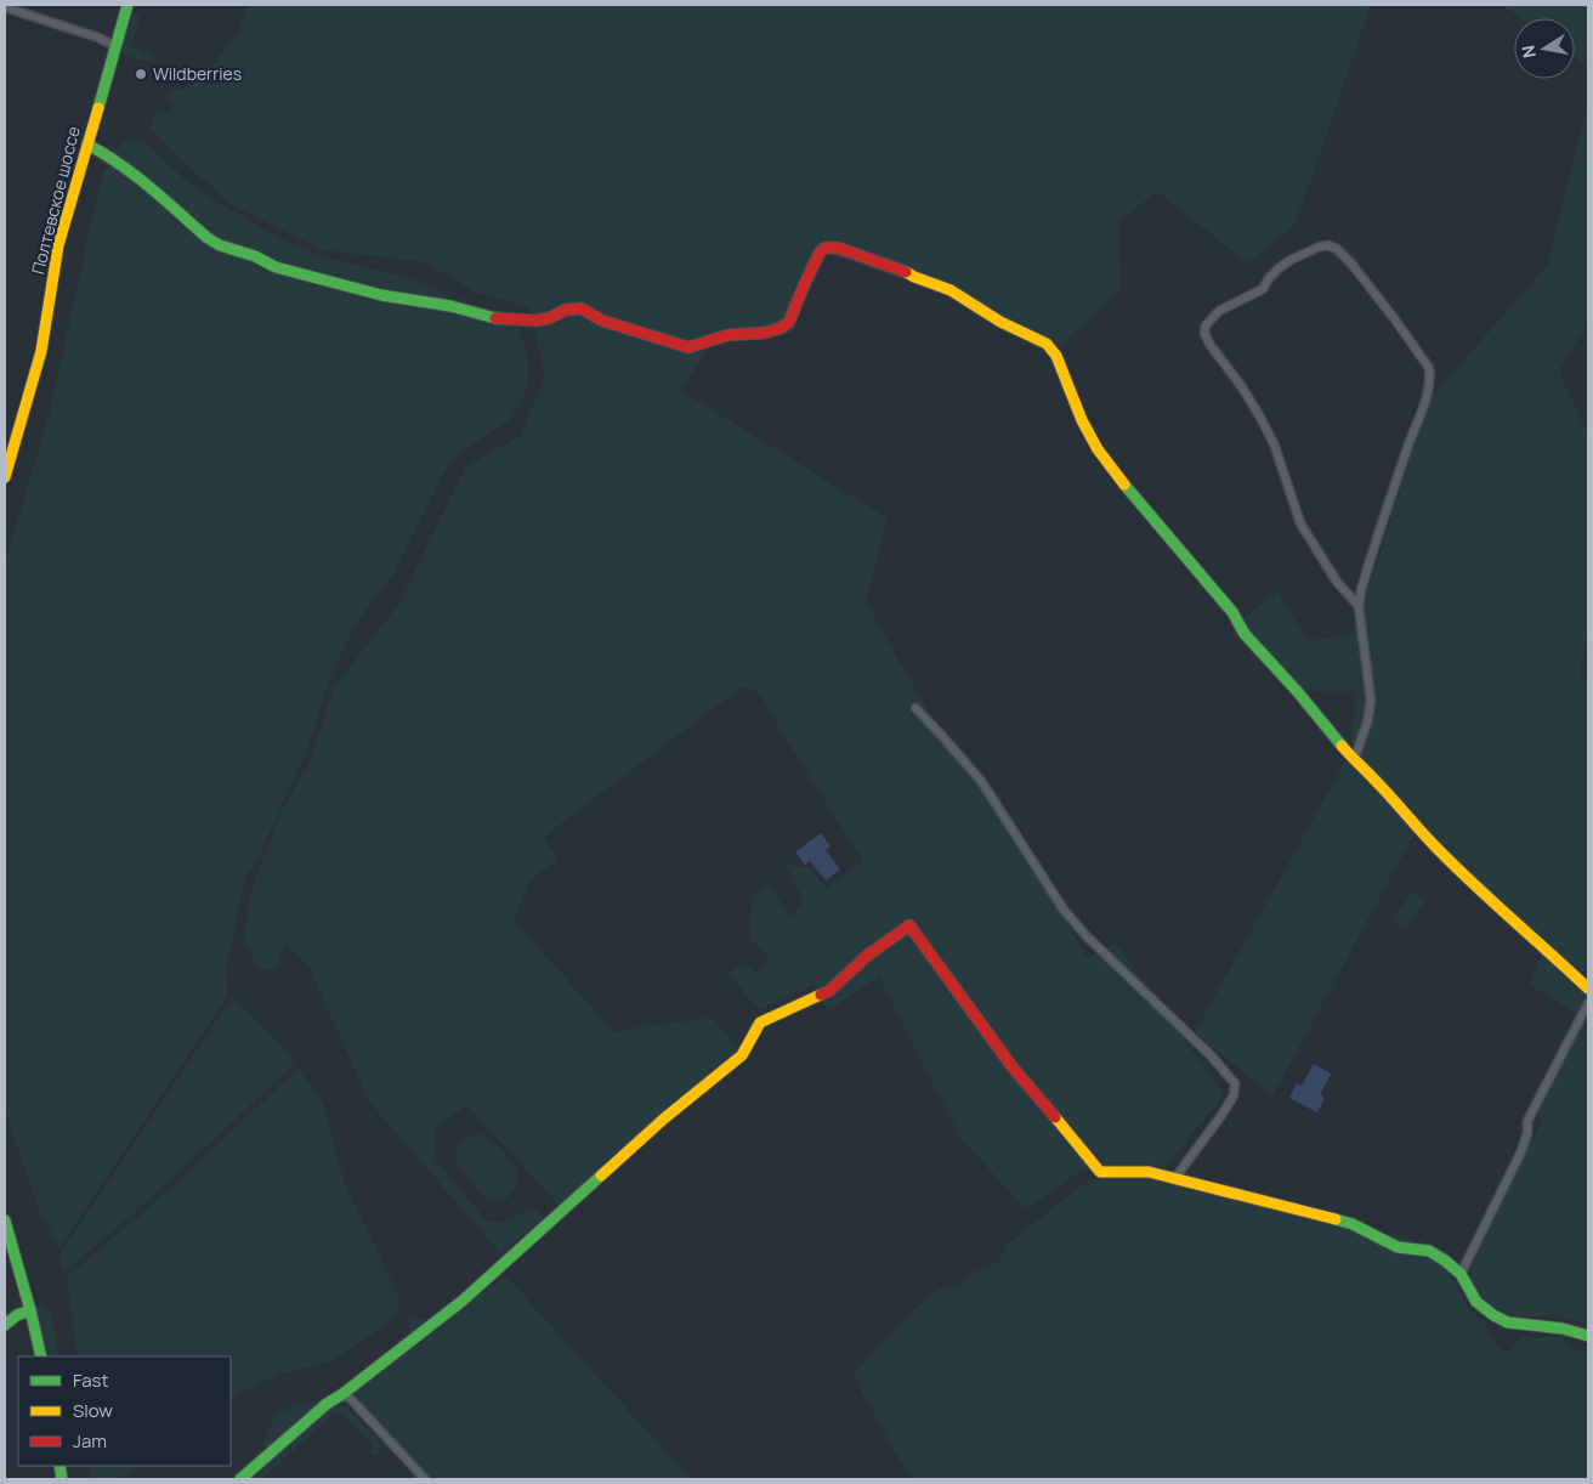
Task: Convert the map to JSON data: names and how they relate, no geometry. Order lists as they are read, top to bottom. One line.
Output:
{"streets":{"street":["Полтевское шоссе"]},"places":["Wildberries"],"legend":["Fast","Slow","Jam"],"north":"left"}
